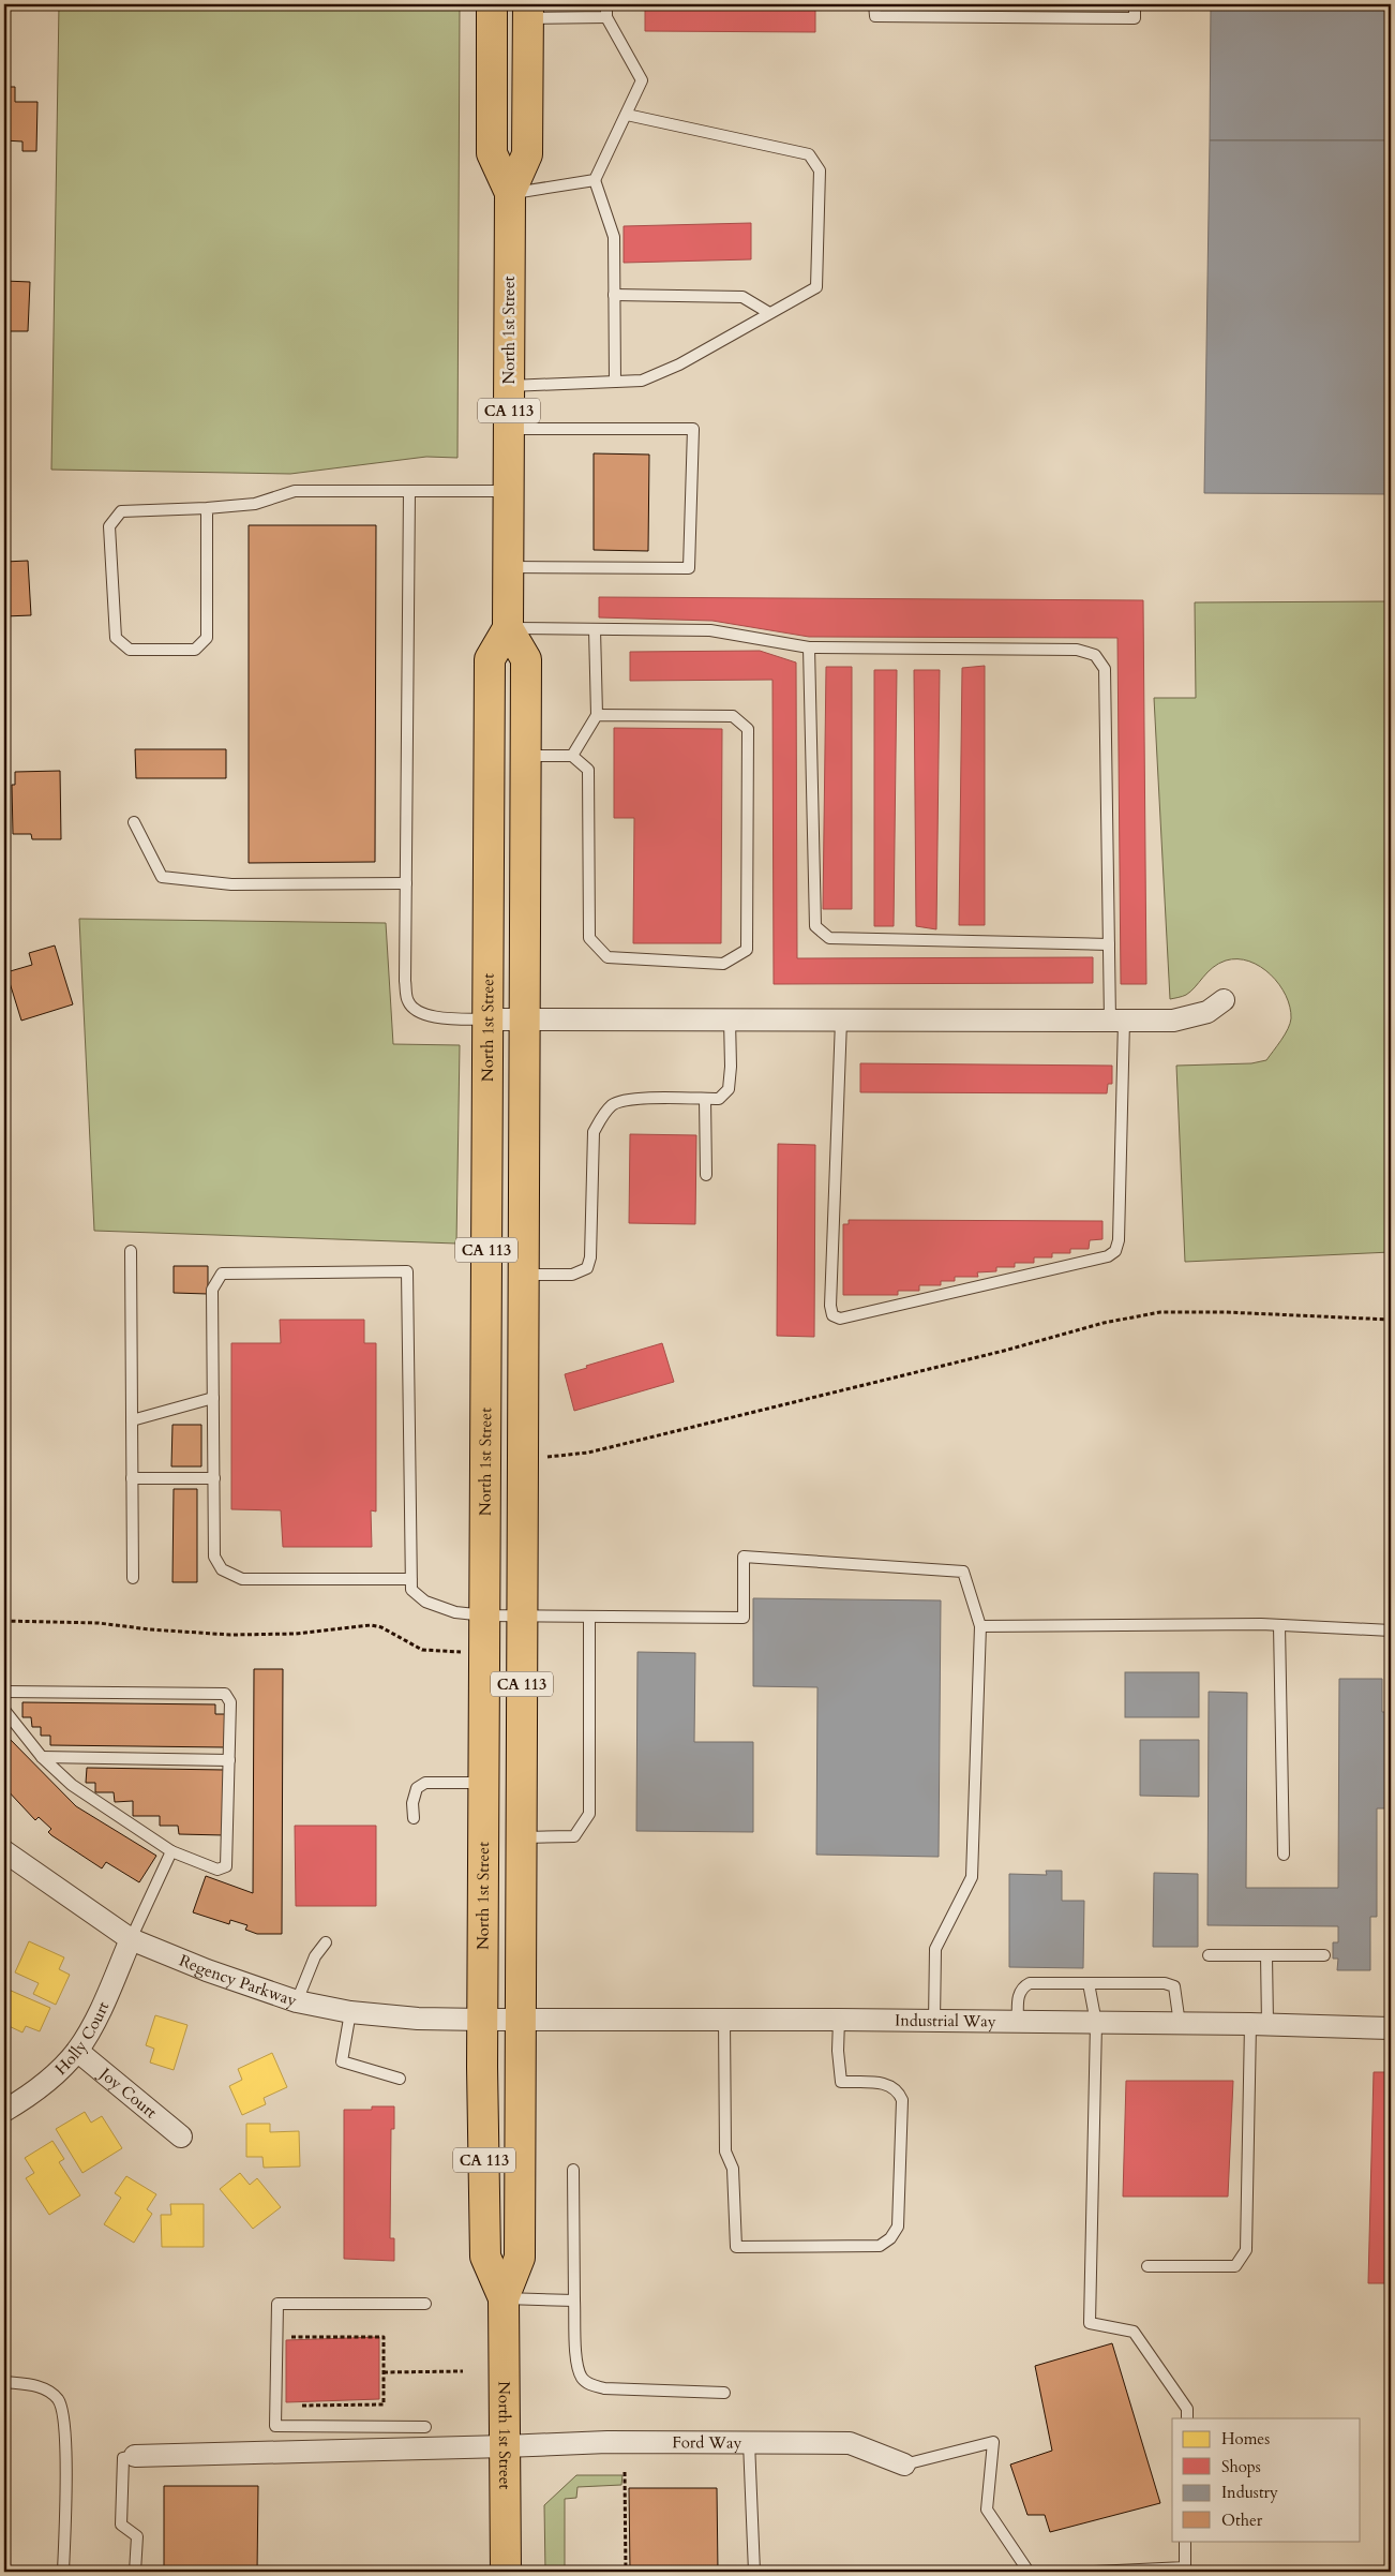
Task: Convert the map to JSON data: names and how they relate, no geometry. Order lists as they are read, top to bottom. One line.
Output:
{"streets":{"main road":["North 1st Street","CA 113"],"street":["Regency Parkway","Industrial Way","Holly Court","Joy Court","Ford Way"]},"crossings":[["North 1st Street","Regency Parkway"],["North 1st Street","Industrial Way"],["North 1st Street","Ford Way"],["Regency Parkway","Industrial Way"],["Regency Parkway","Holly Court"],["Holly Court","Joy Court"]],"legend":["Homes","Shops","Industry","Other"]}
